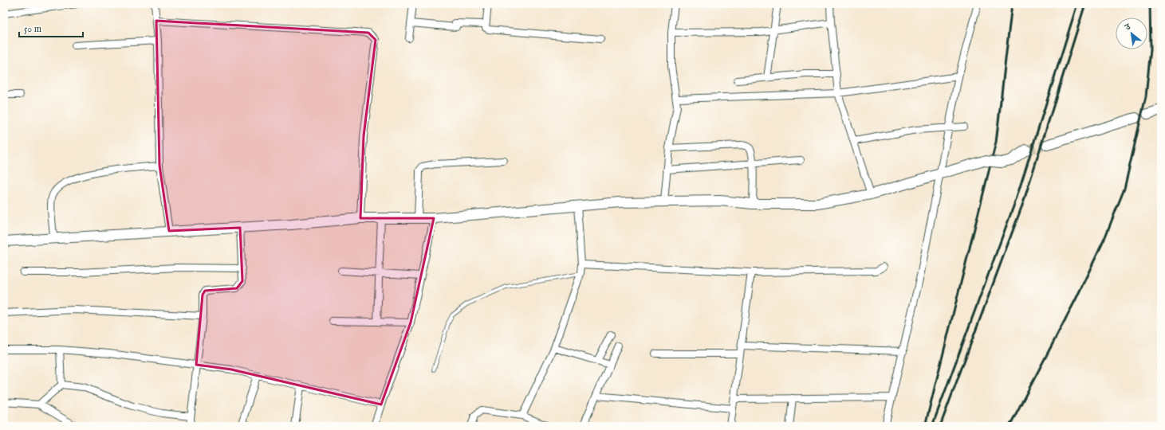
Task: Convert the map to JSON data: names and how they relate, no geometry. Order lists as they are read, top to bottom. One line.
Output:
{"scale_bar":"50 m","north":"top left"}
